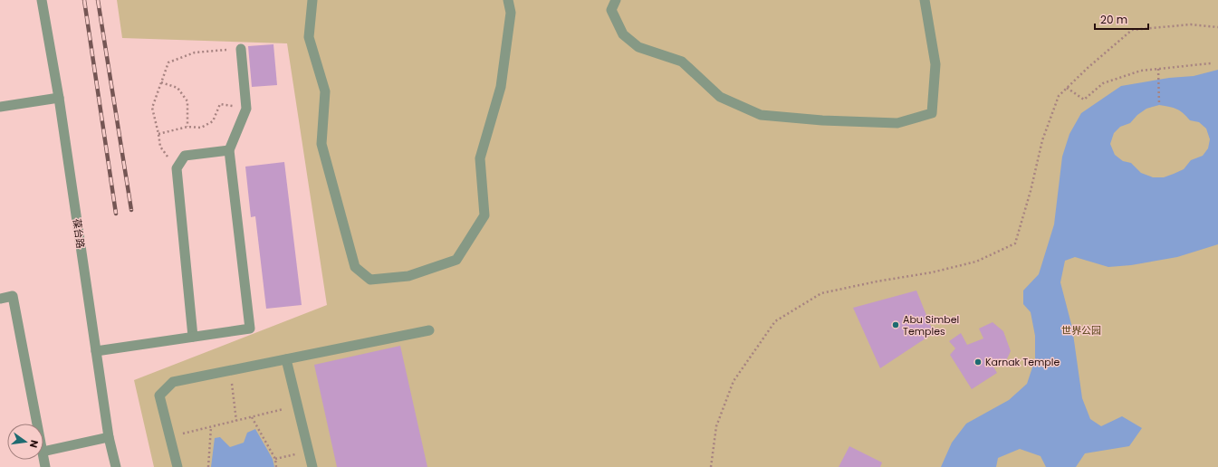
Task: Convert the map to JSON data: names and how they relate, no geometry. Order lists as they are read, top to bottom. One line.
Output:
{"streets":{"street":["葆台路"]},"parks":["世界公园"],"places":["Abu Simbel Temples","Karnak Temple"],"scale_bar":"20 m","north":"right"}
